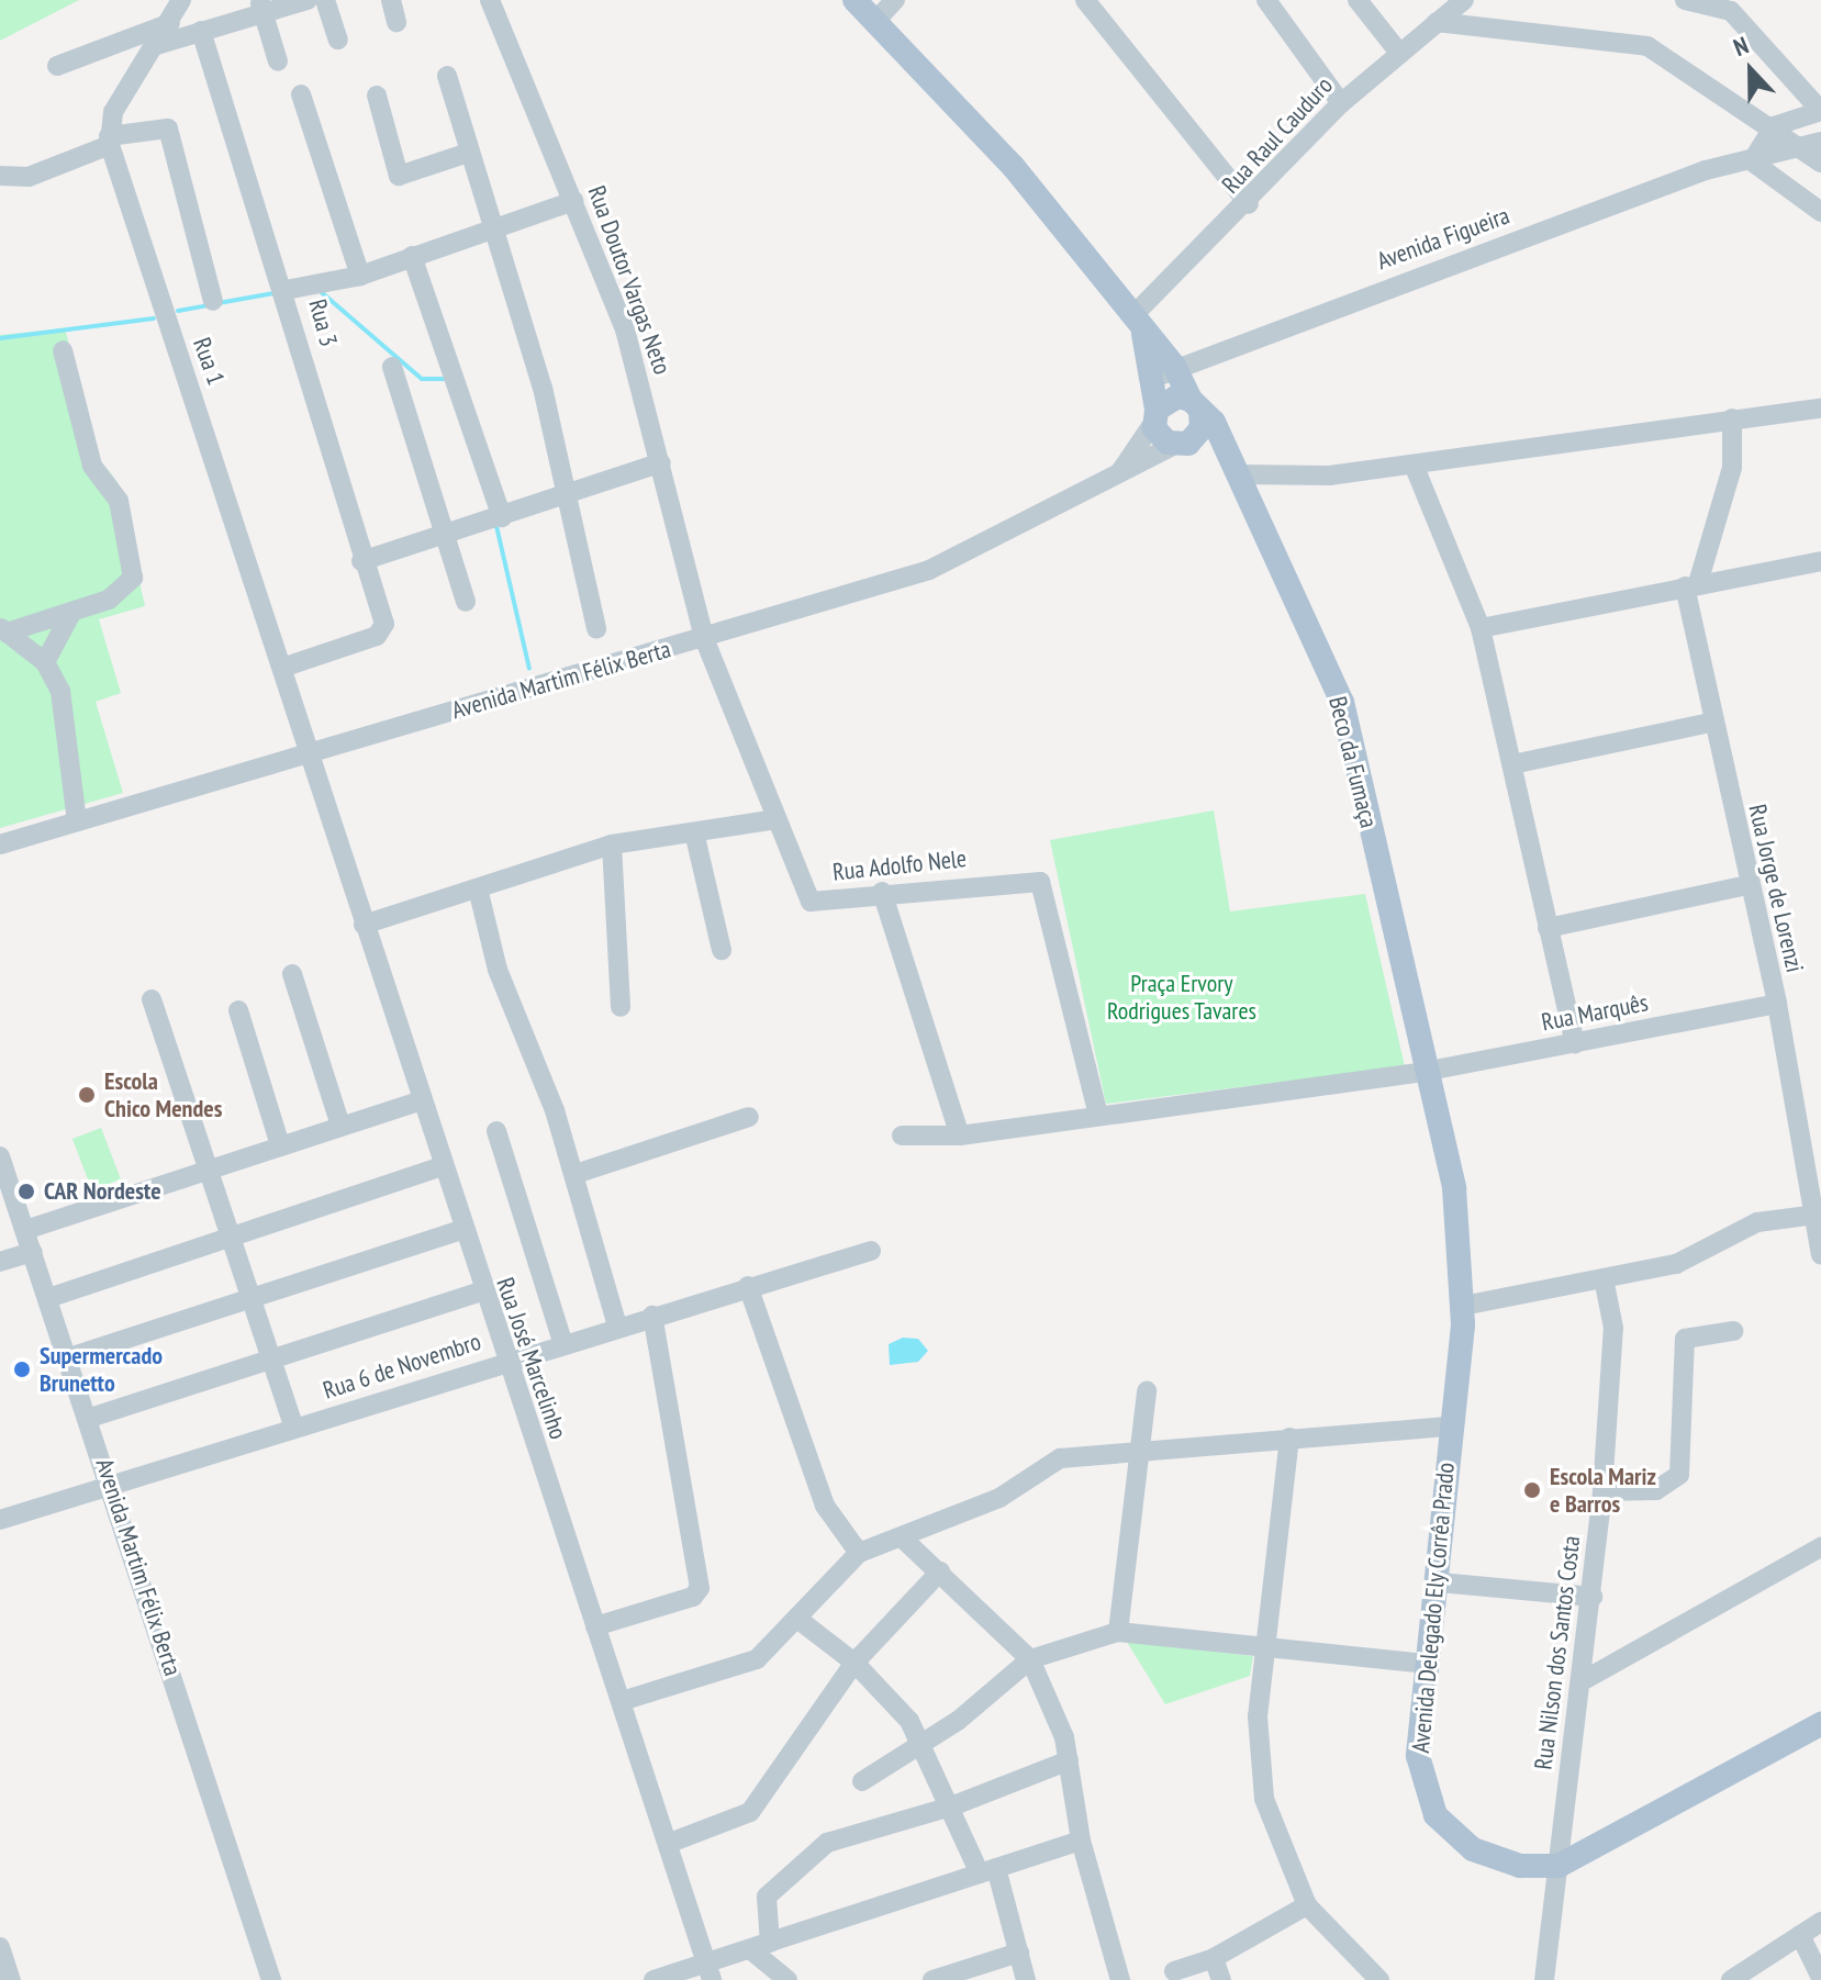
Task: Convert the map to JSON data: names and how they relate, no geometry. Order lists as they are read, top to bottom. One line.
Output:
{"streets":{"main road":["Beco da Fumaça","Avenida Delegado Ely Corrêa Prado"],"street":["Rua Raul Cauduro","Avenida Figueira","Rua Doutor Vargas Neto","Rua 3","Rua 1","Avenida Martim Félix Berta","Rua Adolfo Nele","Rua Jorge de Lorenzi","Rua Marquês","Rua José Marcelinho","Rua 6 de Novembro","Rua Nilson dos Santos Costa"]},"crossings":[["Rua Doutor Vargas Neto","Avenida Martim Félix Berta"],["Rua Doutor Vargas Neto","Rua Adolfo Nele"],["Rua 3","Rua 1"],["Rua 1","Avenida Martim Félix Berta"],["Rua 1","Rua José Marcelinho"],["Avenida Martim Félix Berta","Rua Adolfo Nele"],["Avenida Martim Félix Berta","Rua José Marcelinho"],["Avenida Martim Félix Berta","Rua 6 de Novembro"],["Beco da Fumaça","Rua Marquês"],["Beco da Fumaça","Avenida Delegado Ely Corrêa Prado"],["Rua Adolfo Nele","Rua Marquês"],["Rua Jorge de Lorenzi","Rua Marquês"],["Rua Marquês","Avenida Delegado Ely Corrêa Prado"],["Rua José Marcelinho","Rua 6 de Novembro"],["Avenida Delegado Ely Corrêa Prado","Rua Nilson dos Santos Costa"]],"parks":["Praça Ervory Rodrigues Tavares"],"places":["Escola Chico Mendes","CAR Nordeste","Supermercado Brunetto","Escola Mariz e Barros"],"north":"top"}
